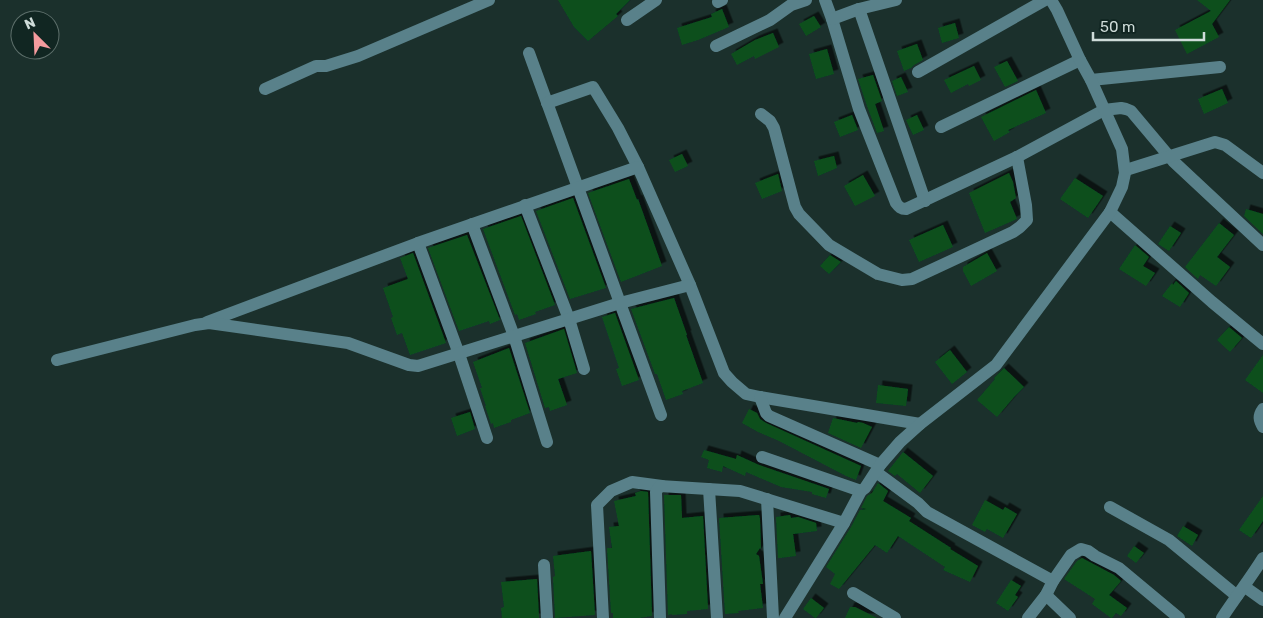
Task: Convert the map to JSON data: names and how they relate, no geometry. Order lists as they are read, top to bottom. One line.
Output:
{"scale_bar":"50 m","north":"top left"}
